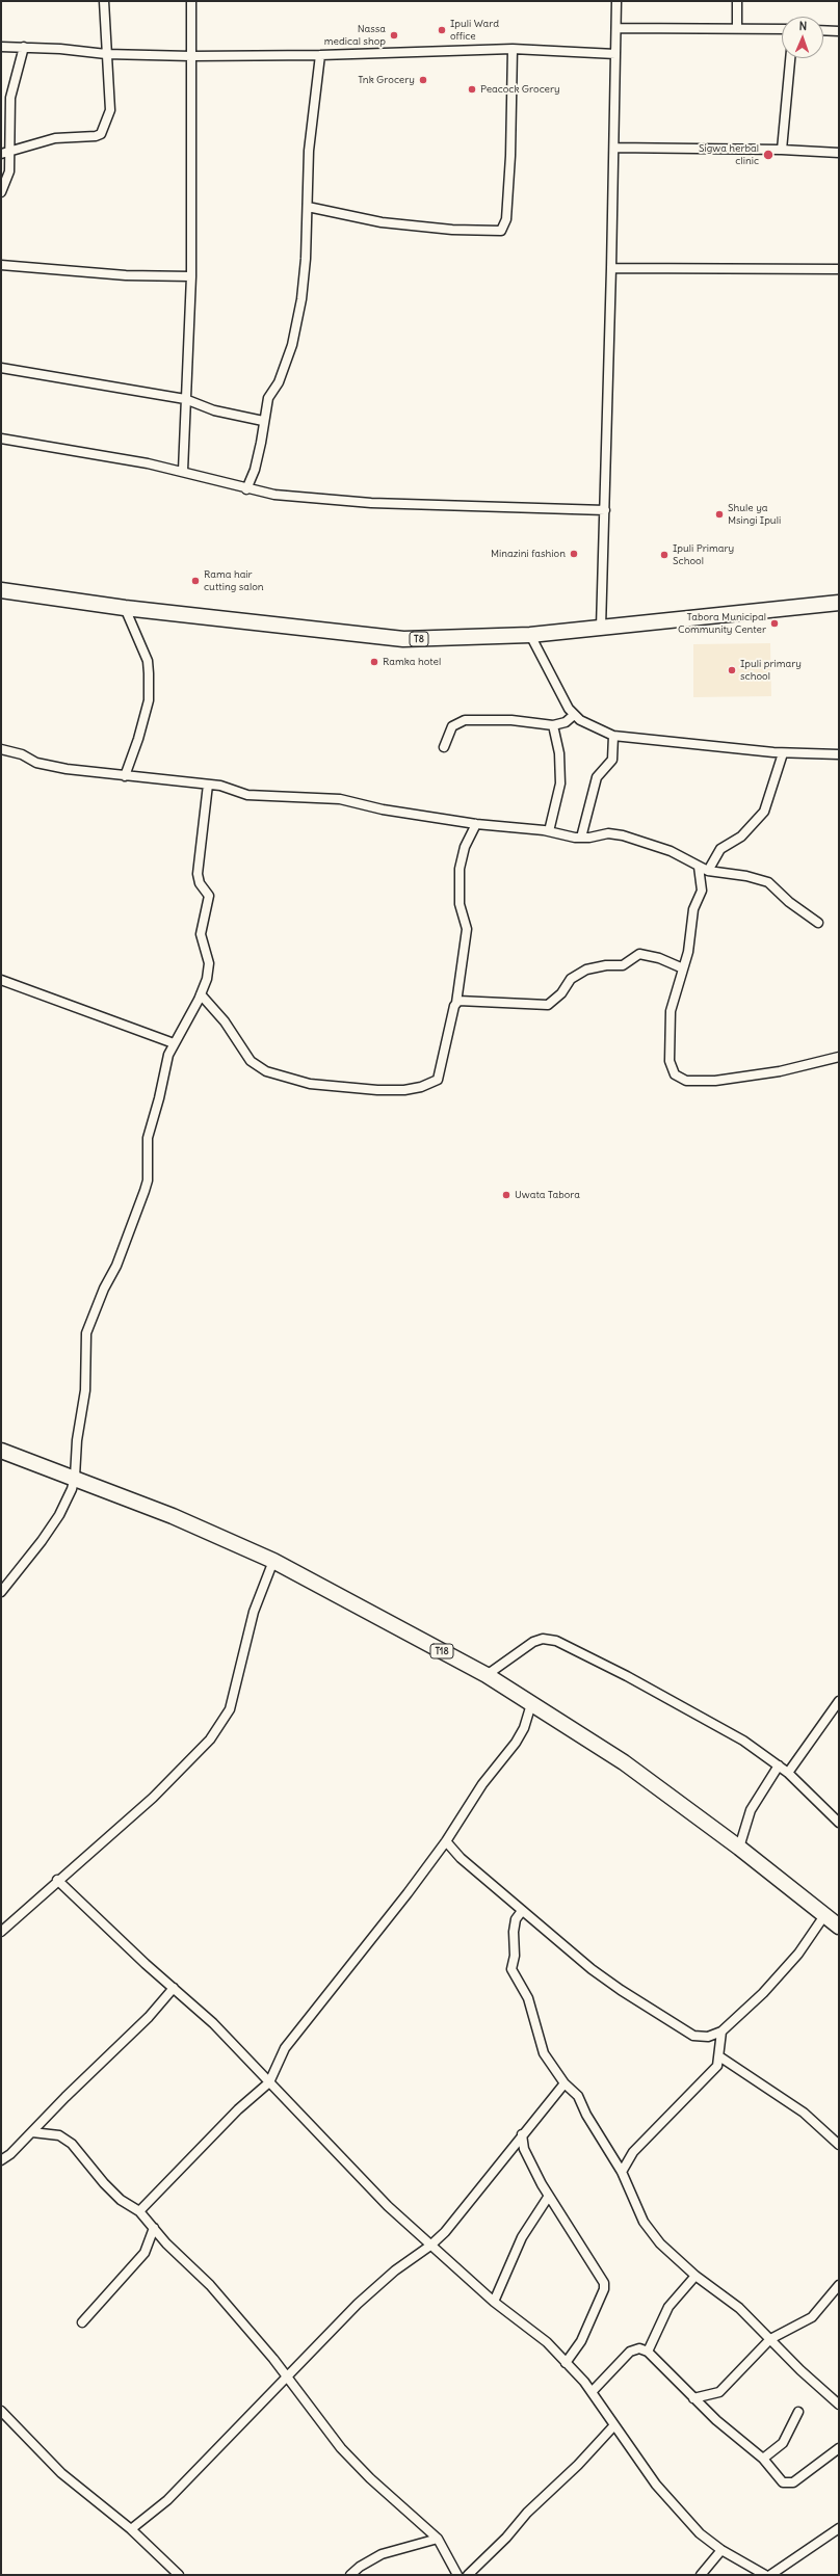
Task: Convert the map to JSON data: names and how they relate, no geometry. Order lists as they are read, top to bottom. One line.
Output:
{"streets":{"highway":["T8","T18"]},"places":["Ipuli Ward office","Nassa medical shop","Tnk Grocery","Peacock Grocery","Sigwa herbal clinic","Shule ya Msingi Ipuli","Minazini fashion","Ipuli Primary School","Rama hair cutting salon","Tabora Municipal Community Center","Ramka hotel","Ipuli primary school","Uwata Tabora"],"north":"top"}
